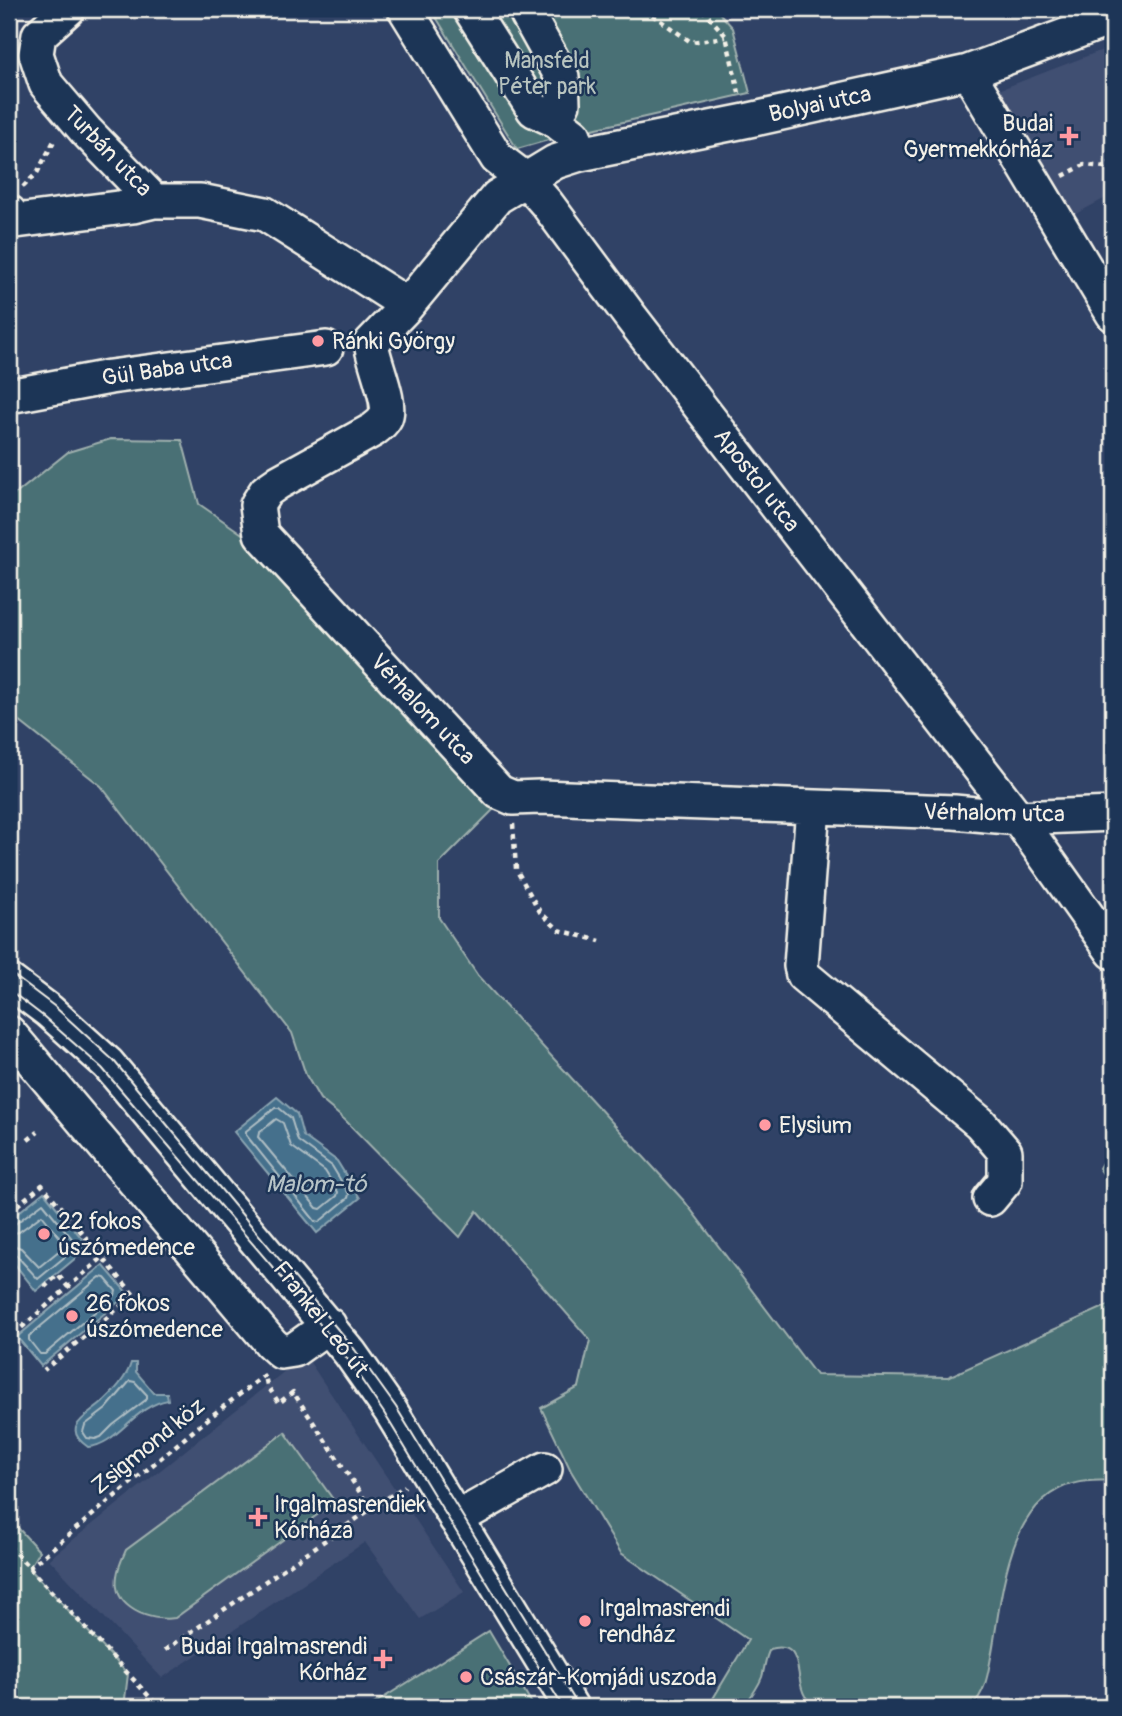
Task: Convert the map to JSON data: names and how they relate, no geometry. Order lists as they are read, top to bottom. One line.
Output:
{"streets":{"street":["Bolyai utca","Turbán utca","Gül Baba utca","Apostol utca","Vérhalom utca","Frankel Leó út"],"path":["Zsigmond köz"]},"crossings":[["Bolyai utca","Apostol utca"],["Bolyai utca","Vérhalom utca"],["Turbán utca","Vérhalom utca"],["Apostol utca","Vérhalom utca"]],"water":["Malom-tó"],"parks":["Mansfeld Péter park"],"places":{"health":["Budai Gyermekkórház","Irgalmasrendiek Kórháza","Budai Irgalmasrendi Kórház"],"other":["Ránki György","Elysium","22 fokos úszómedence","26 fokos úszómedence","Irgalmasrendi rendház","Császár-Komjádi uszoda"]}}
